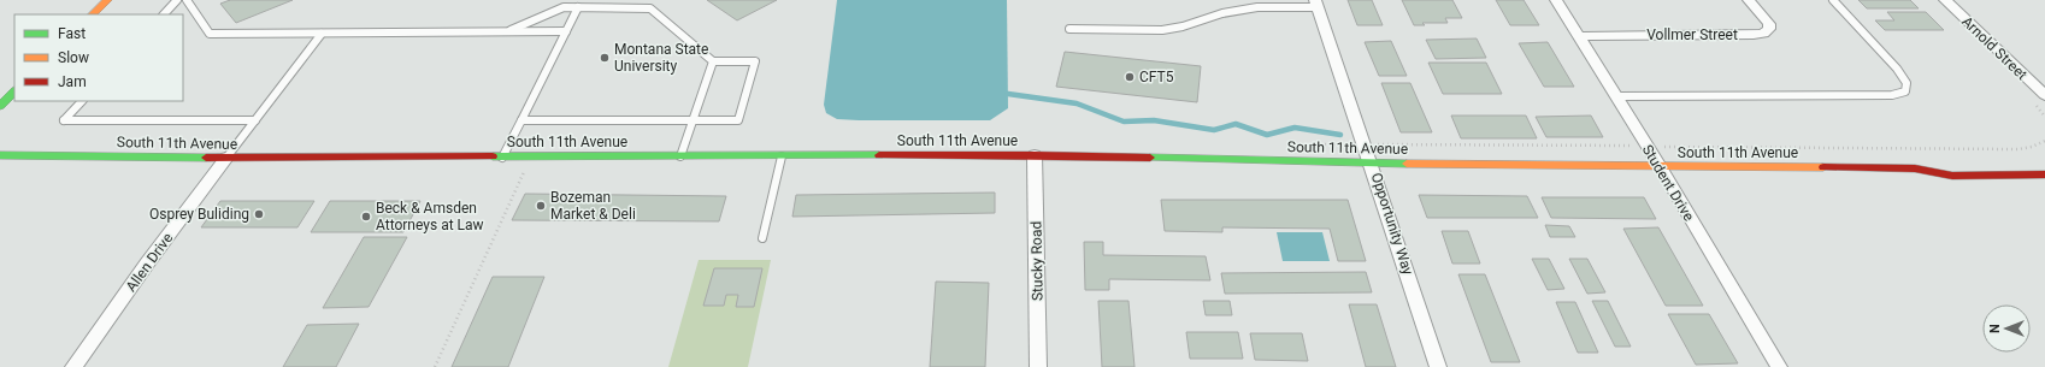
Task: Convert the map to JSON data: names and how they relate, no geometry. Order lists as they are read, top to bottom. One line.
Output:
{"streets":{"street":["Vollmer Street","Arnold Street","South 11th Avenue","Student Drive","Opportunity Way","Stucky Road","Allen Drive"]},"crossings":[["Vollmer Street","Student Drive"],["South 11th Avenue","Student Drive"],["South 11th Avenue","Opportunity Way"],["South 11th Avenue","Stucky Road"],["South 11th Avenue","Allen Drive"]],"places":["Montana State University","CFT5","Bozeman Market & Deli","Osprey Buliding","Beck & Amsden Attorneys at Law"],"legend":["Fast","Slow","Jam"],"north":"left"}
